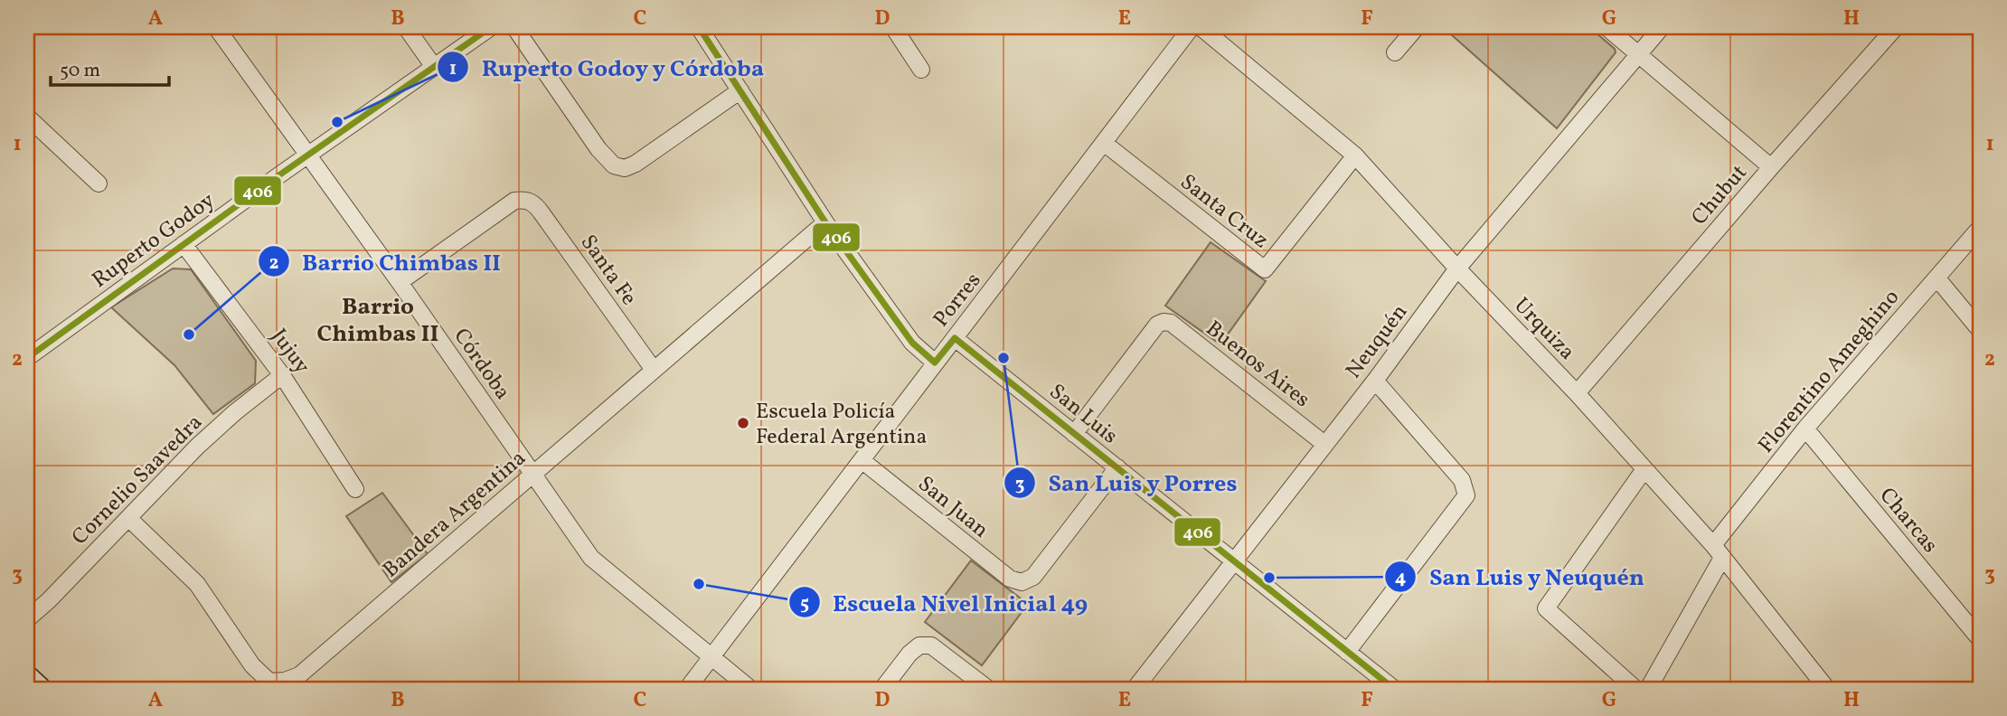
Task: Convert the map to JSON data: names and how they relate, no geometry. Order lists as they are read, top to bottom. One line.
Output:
{"streets":{"street":["Chubut","Santa Cruz","Ruperto Godoy","Santa Fe","Porres","Urquiza","Neuquén","Jujuy","Córdoba","Buenos Aires","Florentino Ameghino","San Luis","Cornelio Saavedra","San Juan","Bandera Argentina","Charcas"]},"crossings":[["Chubut","Urquiza"],["Santa Cruz","Porres"],["Santa Cruz","Urquiza"],["Ruperto Godoy","Jujuy"],["Ruperto Godoy","Córdoba"],["Santa Fe","Córdoba"],["Santa Fe","Bandera Argentina"],["Porres","Córdoba"],["Porres","San Luis"],["Porres","San Juan"],["Urquiza","Neuquén"],["Urquiza","Florentino Ameghino"],["Neuquén","Buenos Aires"],["Neuquén","San Luis"],["Jujuy","Cornelio Saavedra"],["Córdoba","Bandera Argentina"],["Buenos Aires","San Luis"],["Florentino Ameghino","Charcas"],["San Luis","San Juan"],["Cornelio Saavedra","Bandera Argentina"]],"districts":["Barrio Chimbas II"],"places":["Ruperto Godoy y Córdoba","Barrio Chimbas II","San Luis y Porres","Escuela Policía Federal Argentina","San Luis y Neuquén","Escuela Nivel Inicial 49"],"lines":["transit line 406"],"scale_bar":"50 m","grid":{"columns":["A","B","C","D","E","F","G","H"],"rows":["1","2","3"]}}
